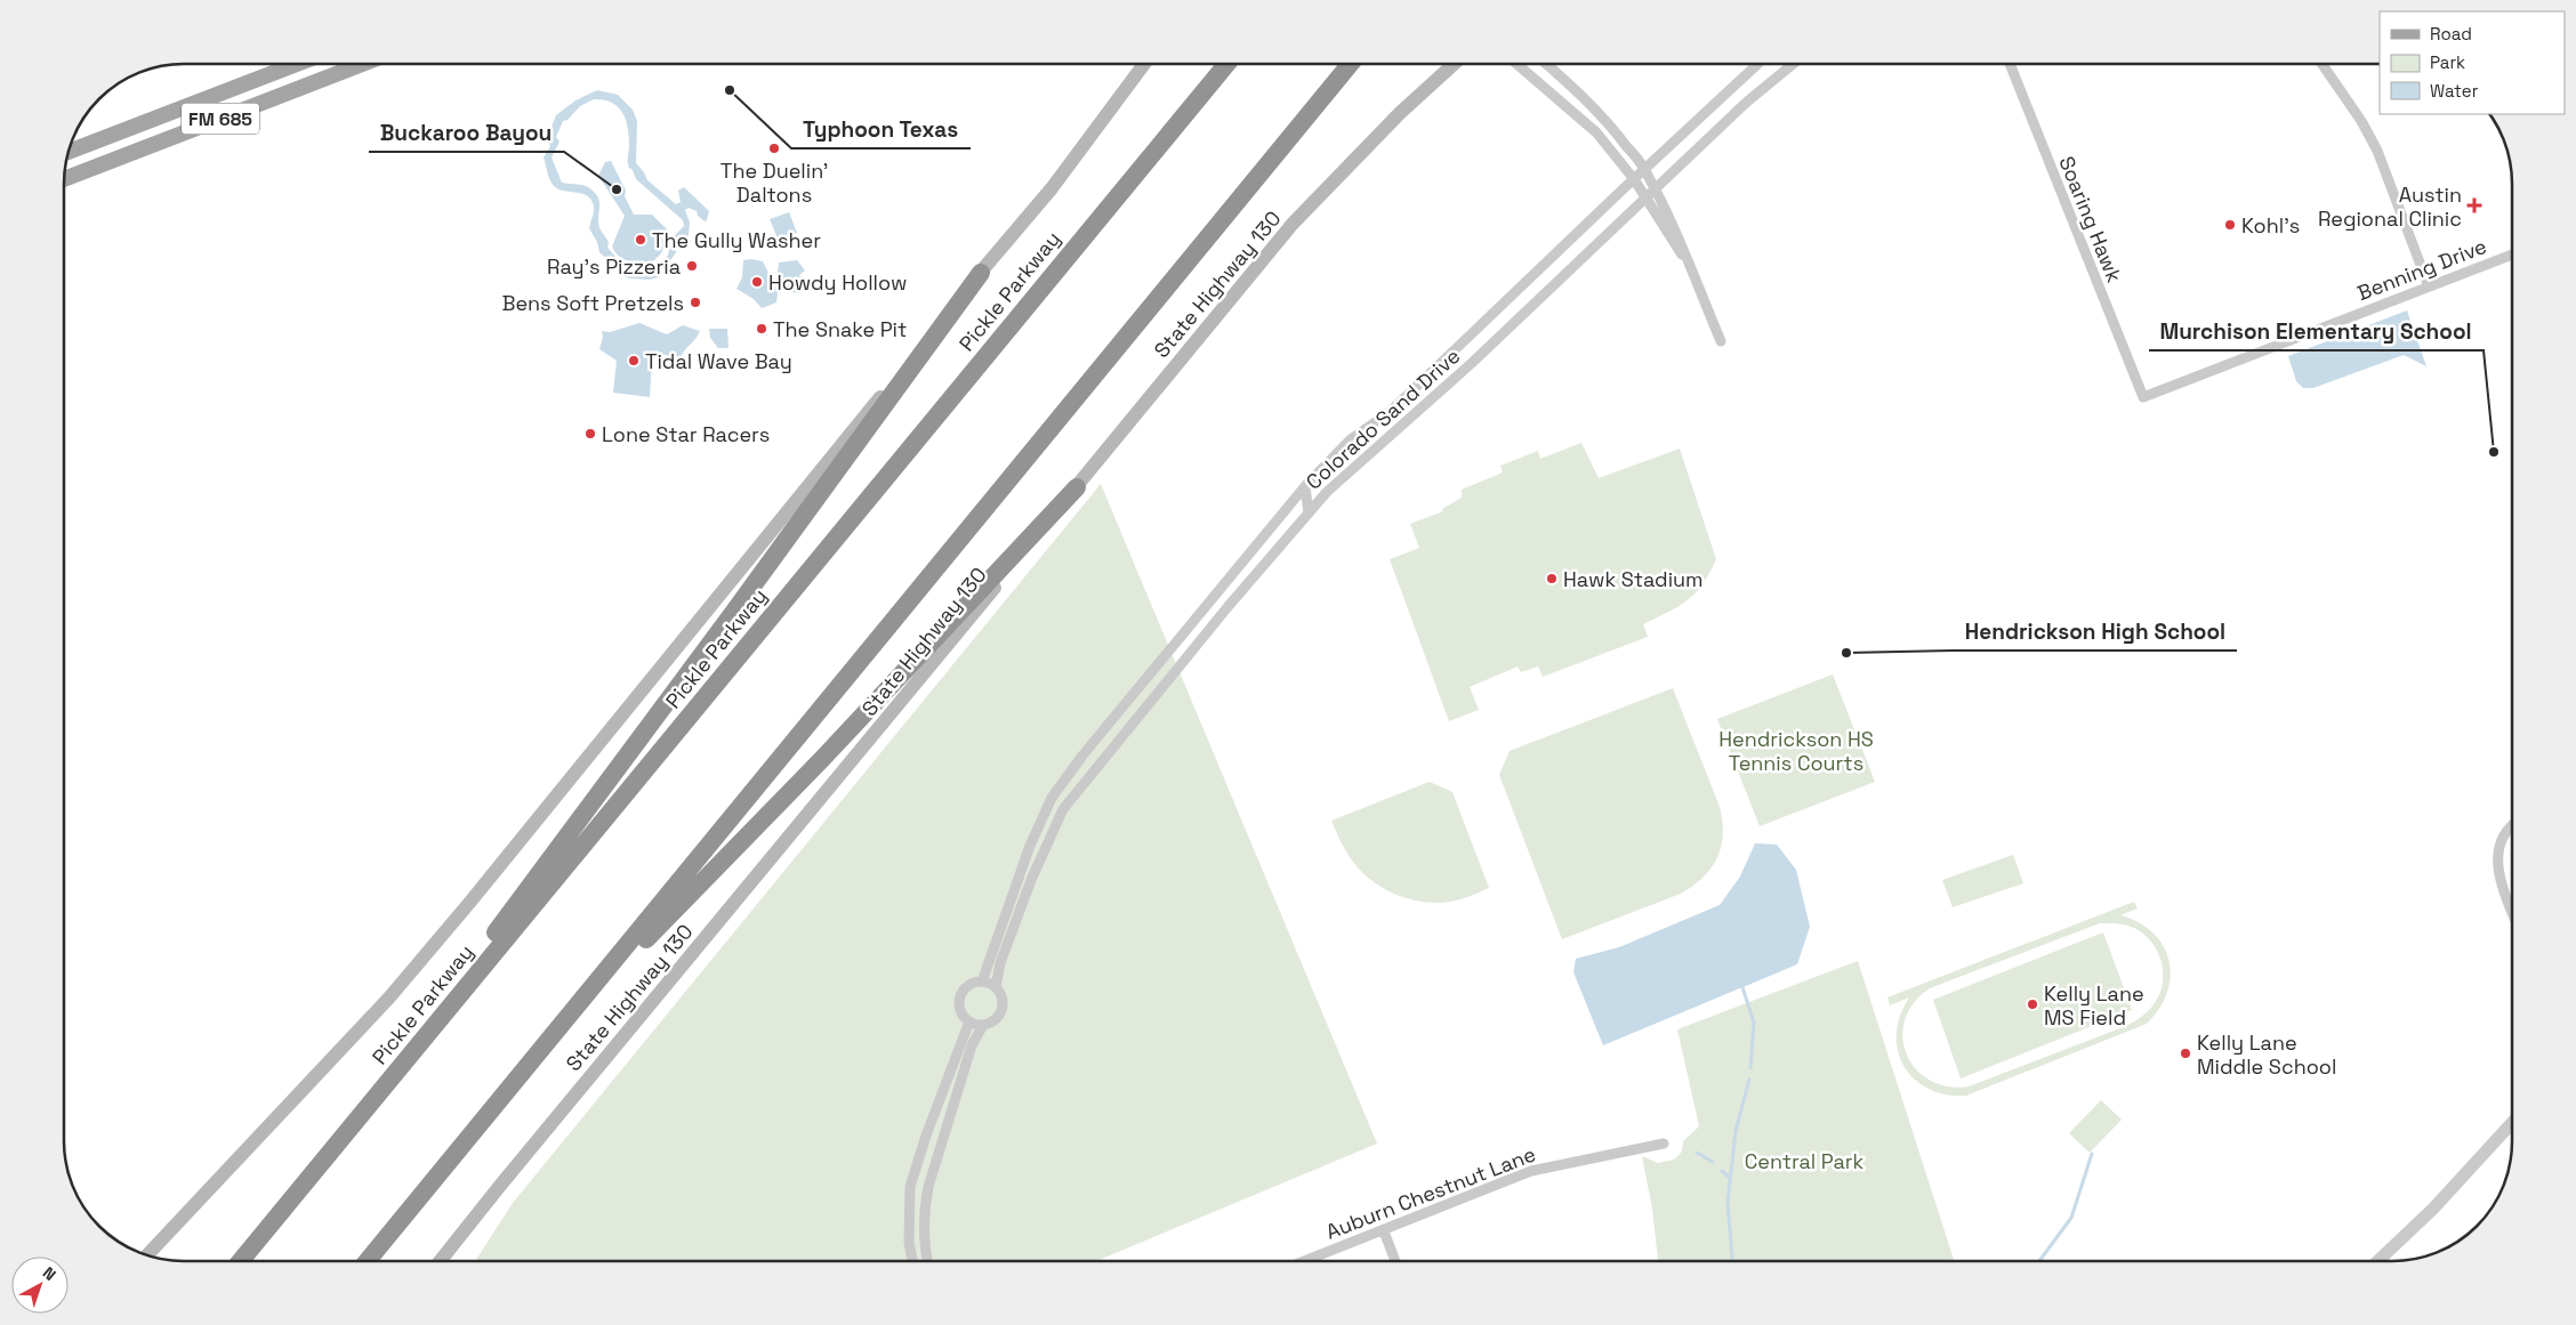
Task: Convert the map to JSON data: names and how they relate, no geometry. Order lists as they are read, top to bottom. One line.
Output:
{"streets":{"highway":["Pickle Parkway"],"main road":["FM 685","State Highway 130"],"street":["Soaring Hawk","Benning Drive","Colorado Sand Drive","Auburn Chestnut Lane"]},"crossings":[["Soaring Hawk","Benning Drive"]],"parks":["Hendrickson HS Tennis Courts","Central Park"],"places":{"other":["Typhoon Texas","The Duelin’ Daltons","Buckaroo Bayou","Kohl's","The Gully Washer","Ray's Pizzeria","Howdy Hollow","Bens Soft Pretzels","The Snake Pit","Tidal Wave Bay","Lone Star Racers","Murchison Elementary School","Hawk Stadium","Hendrickson High School","Kelly Lane MS Field","Kelly Lane Middle School"],"health":["Austin Regional Clinic"]},"legend":["Road","Park","Water"],"north":"top right"}
